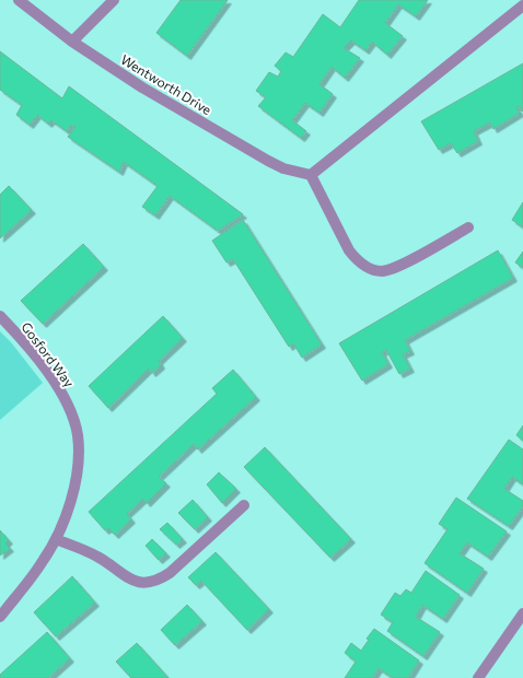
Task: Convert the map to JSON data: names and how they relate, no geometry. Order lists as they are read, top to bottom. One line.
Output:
{"streets":{"street":["Wentworth Drive","Gosford Way"]}}
